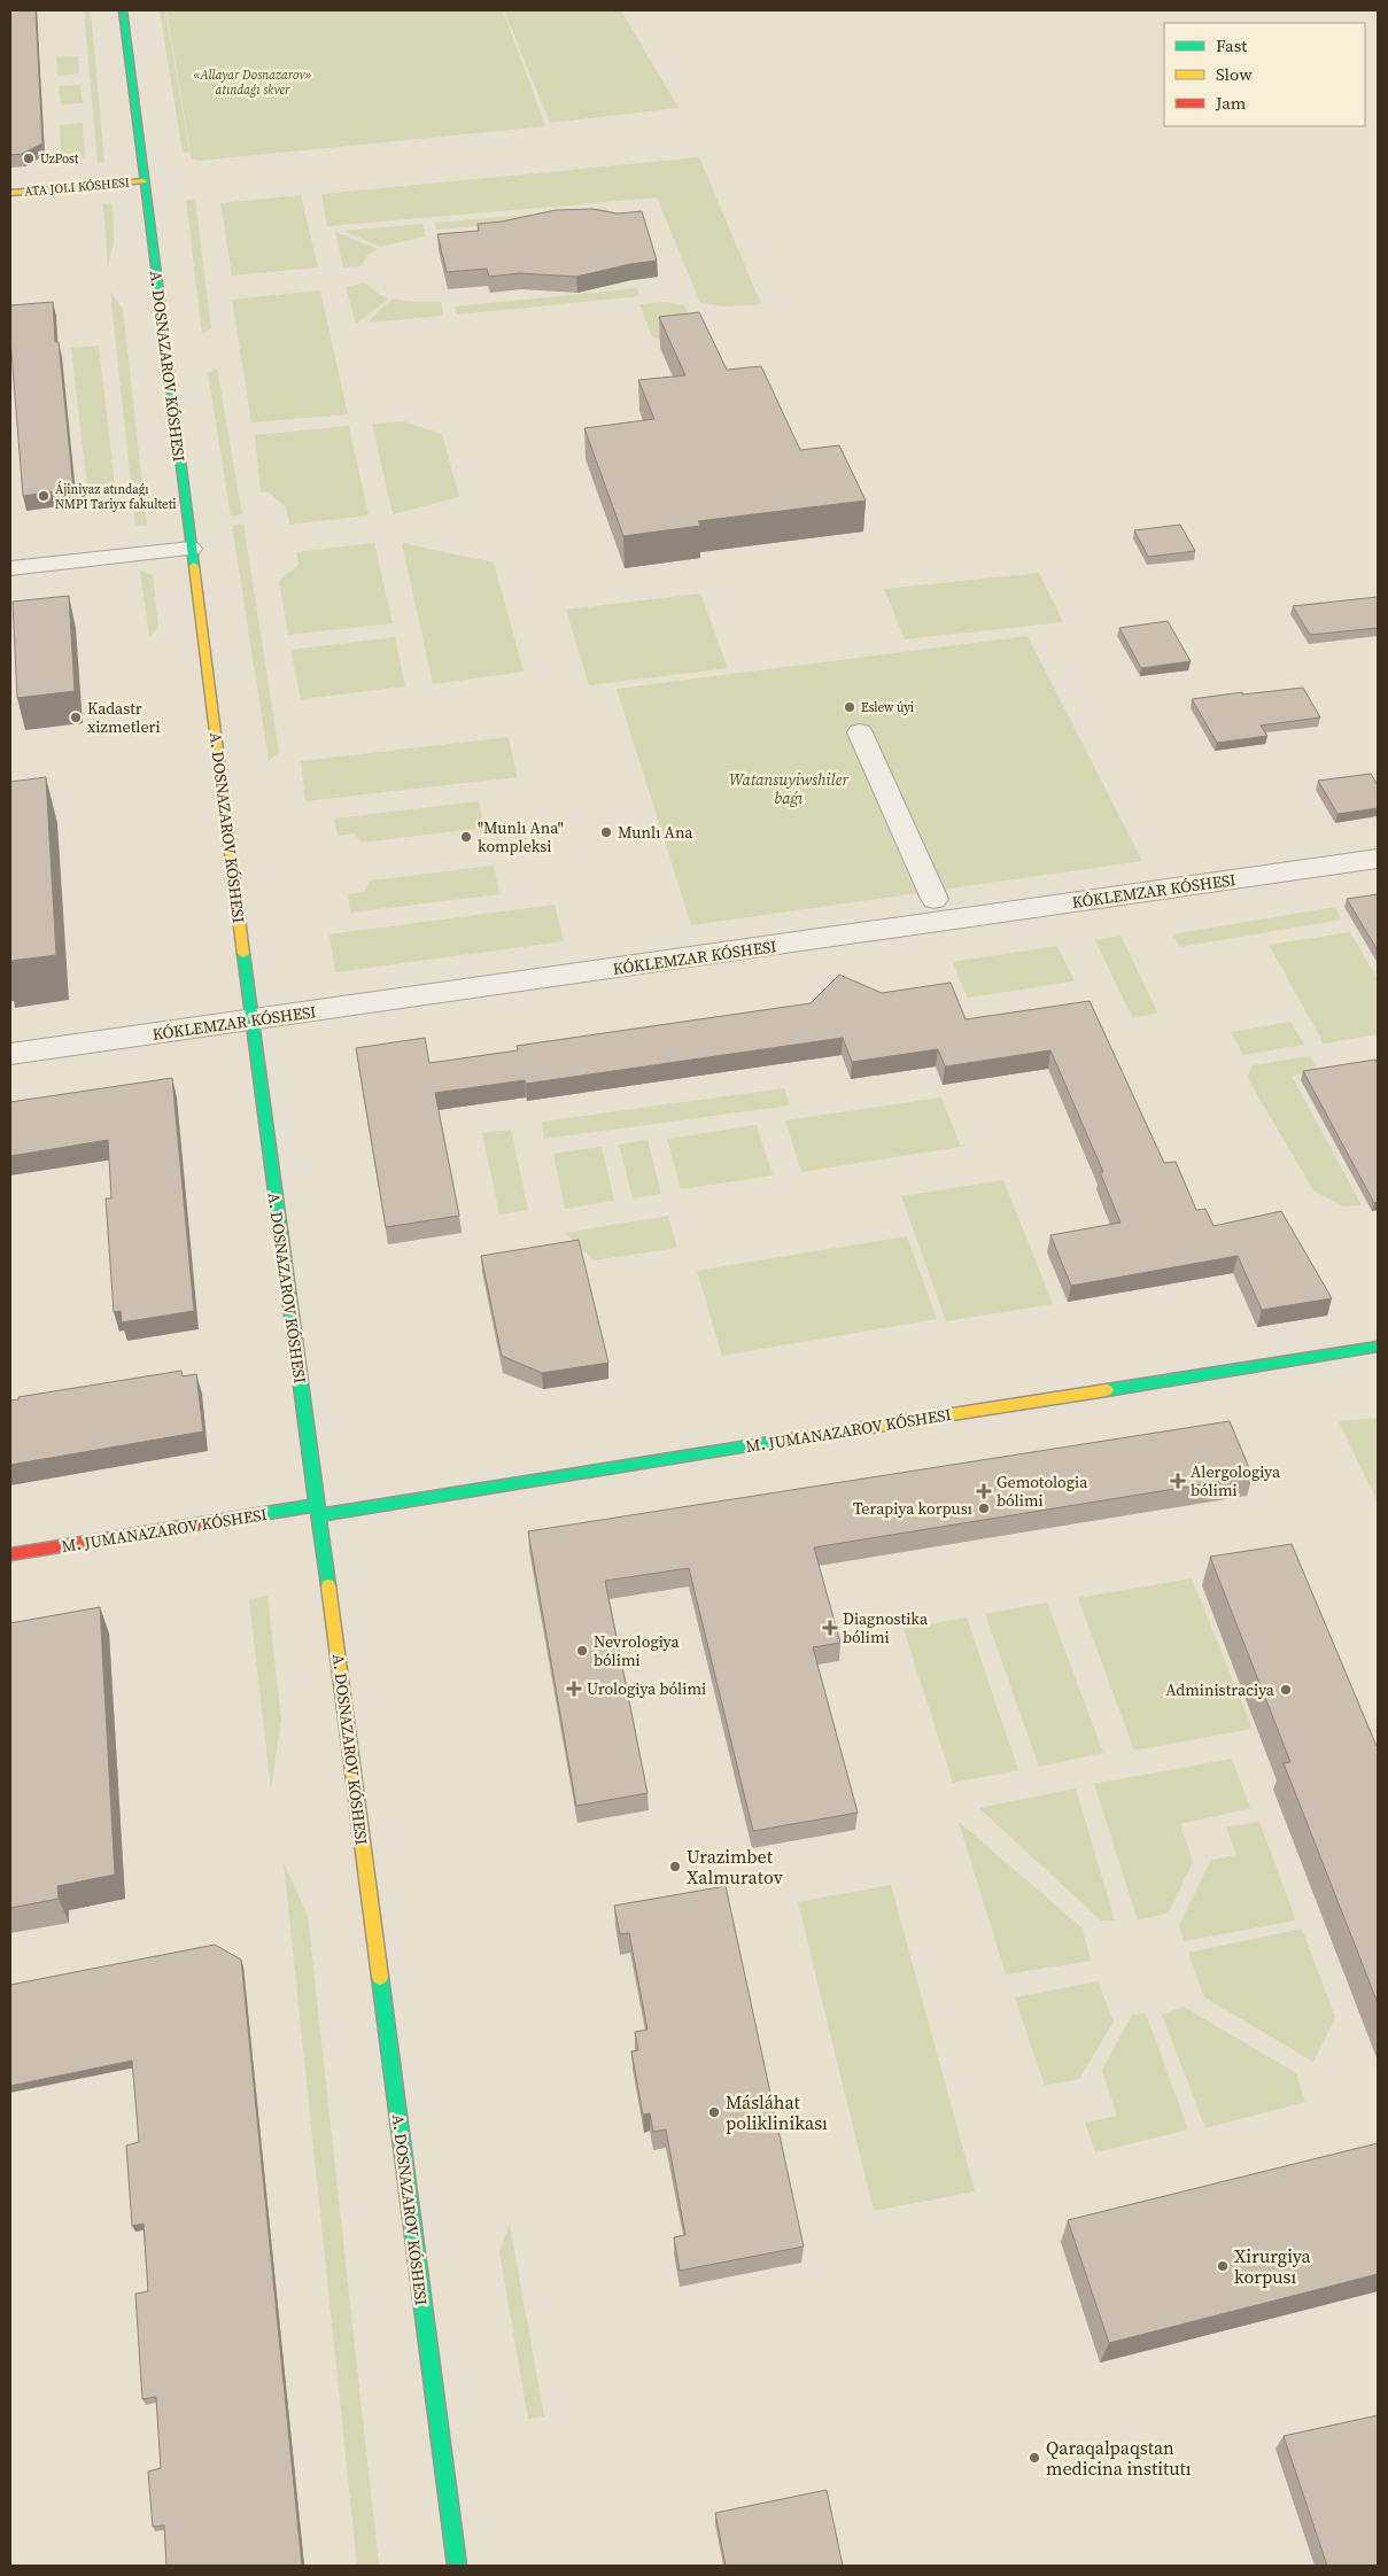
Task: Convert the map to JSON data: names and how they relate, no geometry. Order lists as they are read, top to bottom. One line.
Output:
{"streets":{"main road":["A. DOSNAZAROV KÓSHESI","M. JUMANAZAROV KÓSHESI"],"street":["KÓKLEMZAR KÓSHESI"]},"crossings":[["A. DOSNAZAROV KÓSHESI","KÓKLEMZAR KÓSHESI"],["A. DOSNAZAROV KÓSHESI","M. JUMANAZAROV KÓSHESI"]],"parks":["«Allayar Dosnazarov» atındaǵı skver","Watansuyiwshiler baǵı"],"places":{"other":["UzPost","Ájiniyaz atındaǵı NMPI Tariyx fakulteti","Eslew úyi","Kadastr xizmetleri","Munlı Ana","\"Munlı Ana\" kompleksi","Terapiya korpusı","Nevrologiya bólimi","Administraciya","Urazimbet Xalmuratov","Másláhat poliklinikası","Xirurgiya korpusı","Qaraqalpaqstan medicina institutı"],"health":["Alergologiya bólimi","Gemotologia bólimi","Diagnostika bólimi","Urologiya bólimi"]},"legend":["Fast","Slow","Jam"]}
